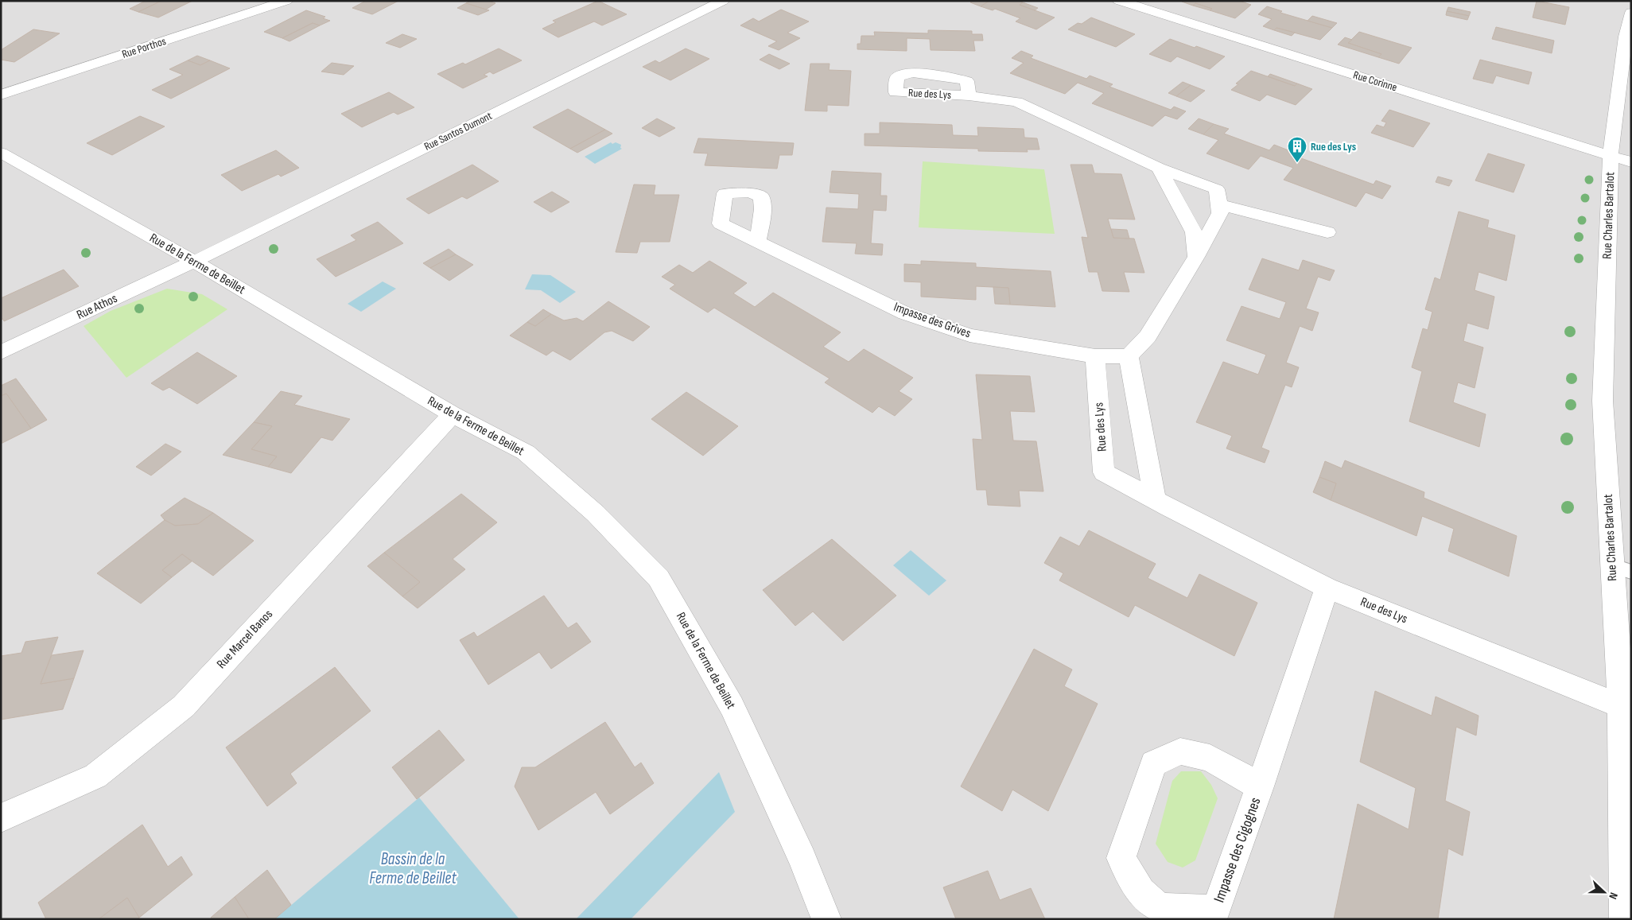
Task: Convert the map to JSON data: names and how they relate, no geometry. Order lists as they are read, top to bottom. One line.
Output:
{"streets":{"street":["Rue Porthos","Rue Corinne","Rue des Lys","Rue Santos Dumont","Rue Charles Bartalot","Rue de la Ferme de Beillet","Rue Athos","Impasse des Grives","Rue Marcel Banos","Impasse des Cigognes"]},"crossings":[["Rue Corinne","Rue Charles Bartalot"],["Rue des Lys","Rue Charles Bartalot"],["Rue des Lys","Impasse des Grives"],["Rue des Lys","Impasse des Cigognes"],["Rue Santos Dumont","Rue de la Ferme de Beillet"],["Rue Santos Dumont","Rue Athos"],["Rue de la Ferme de Beillet","Rue Athos"],["Rue de la Ferme de Beillet","Rue Marcel Banos"]],"water":["Bassin de la Ferme de Beillet"],"places":{"building":["Rue des Lys"]},"north":"right"}
